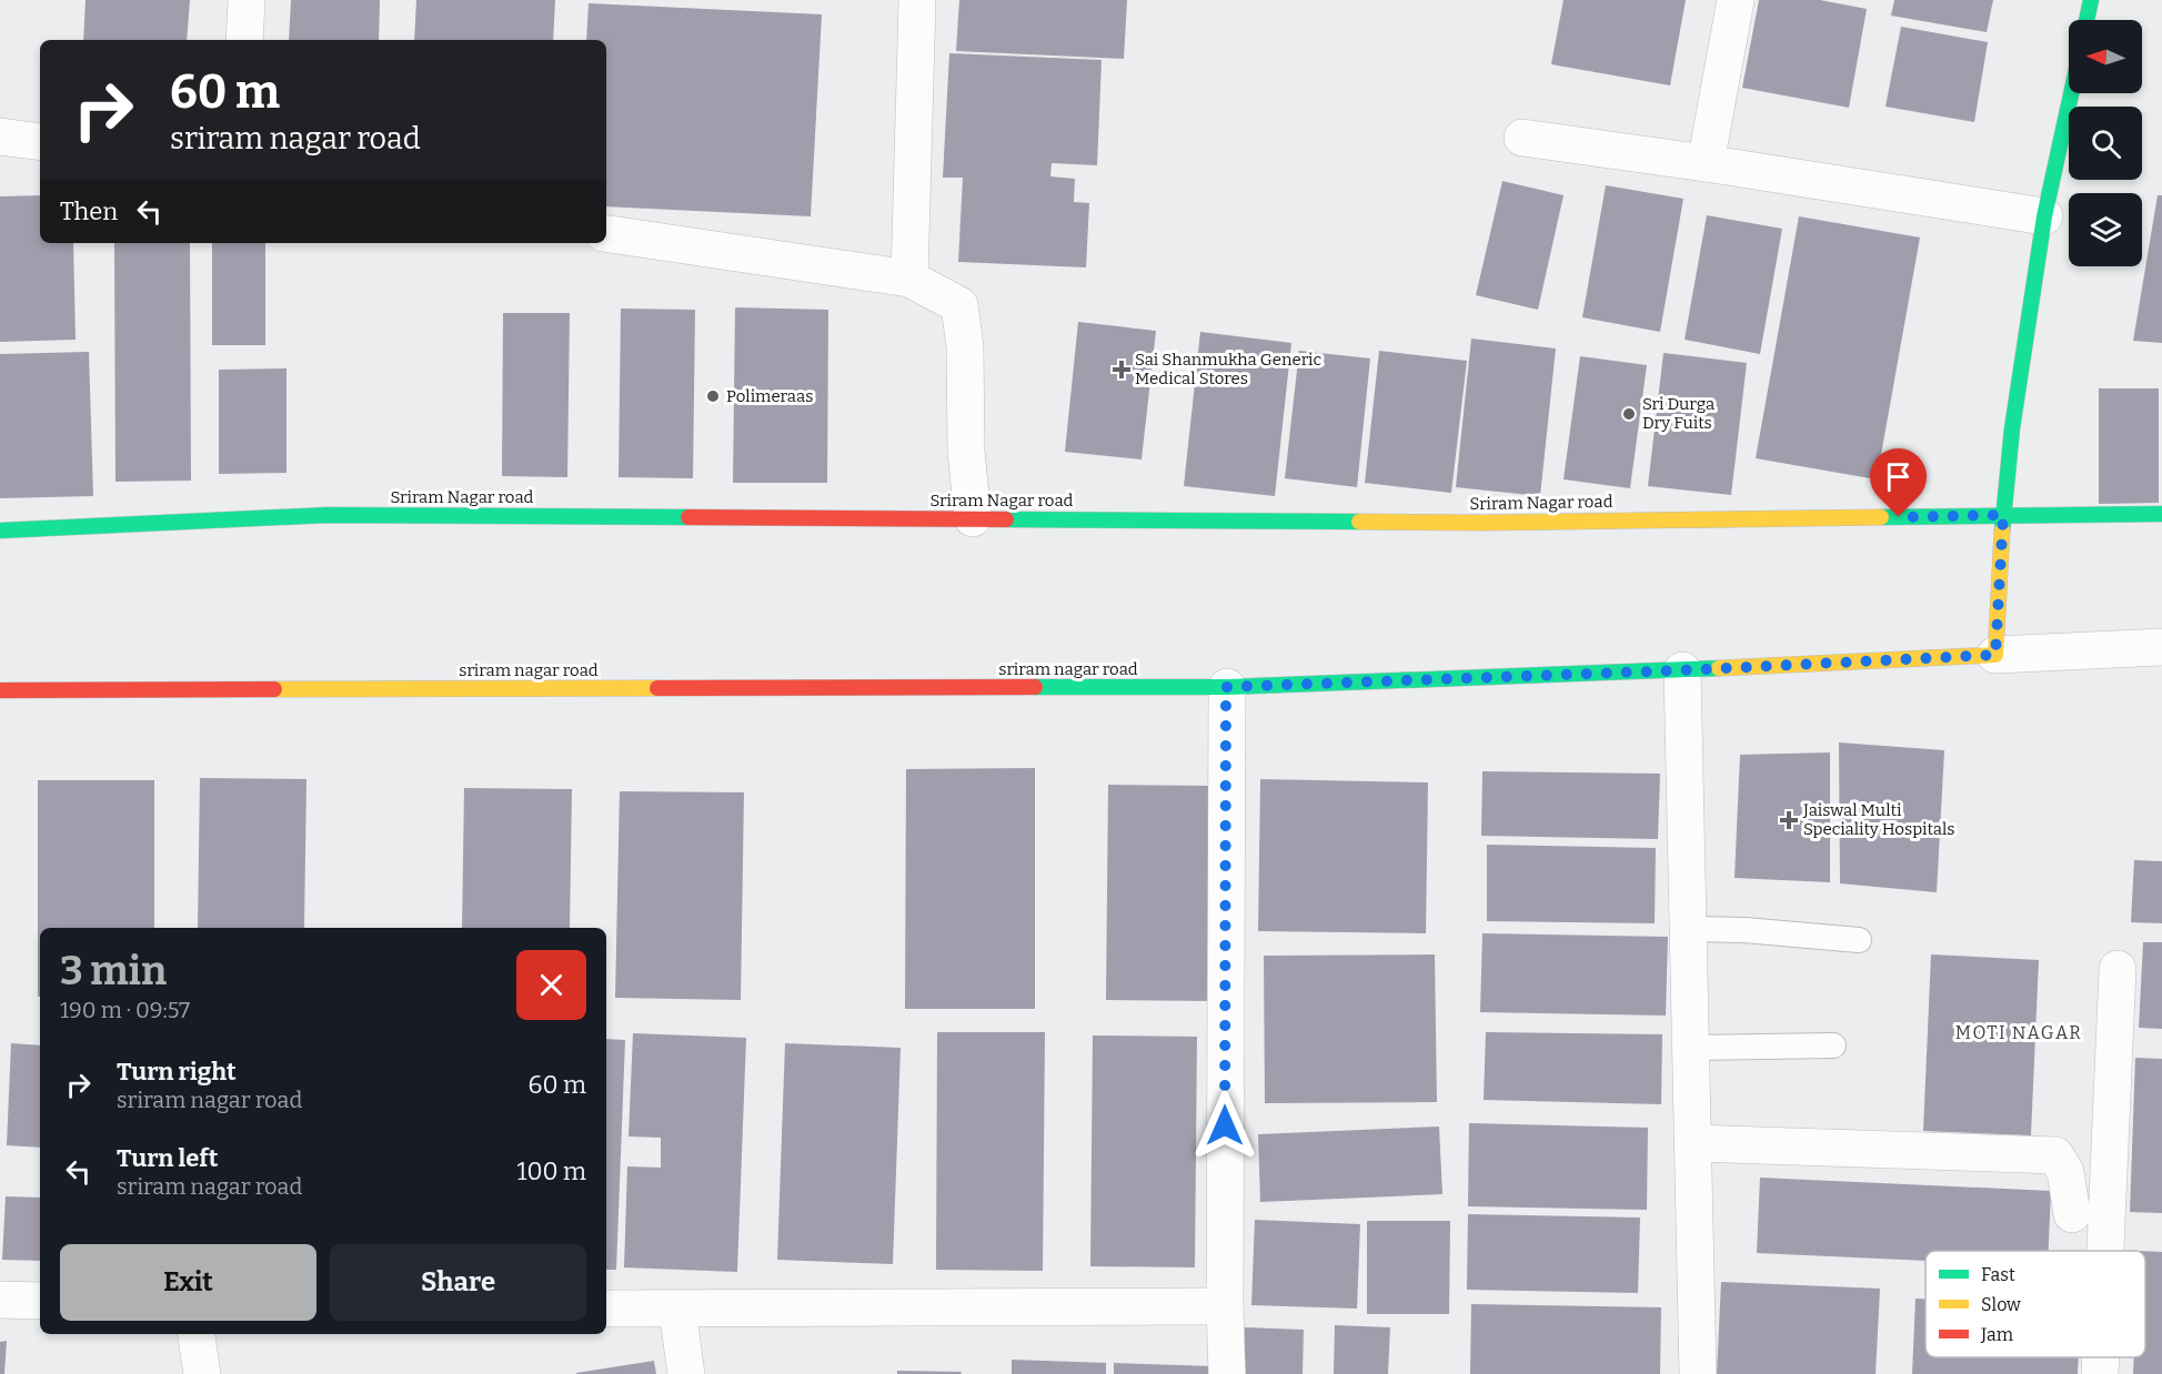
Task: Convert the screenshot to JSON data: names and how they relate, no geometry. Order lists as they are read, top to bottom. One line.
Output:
{"streets":{"main road":["Sriram Nagar road","sriram nagar road"]},"districts":["MOTI NAGAR"],"places":{"health":["Sai Shanmukha Generic Medical Stores","Jaiswal Multi Speciality Hospitals"],"other":["Polimeraas","Sri Durga Dry Fuits"]},"legend":["Fast","Slow","Jam"],"north":"left","page":{"turn":["60 m","sriram nagar road"],"then":"Then","heading":["3 min","190 m · 09:57"],"list":[{"name":"Turn right","note":"sriram nagar road","value":"60 m"},{"name":"Turn left","note":"sriram nagar road","value":"100 m"}],"buttons":["Exit","Share"]}}
